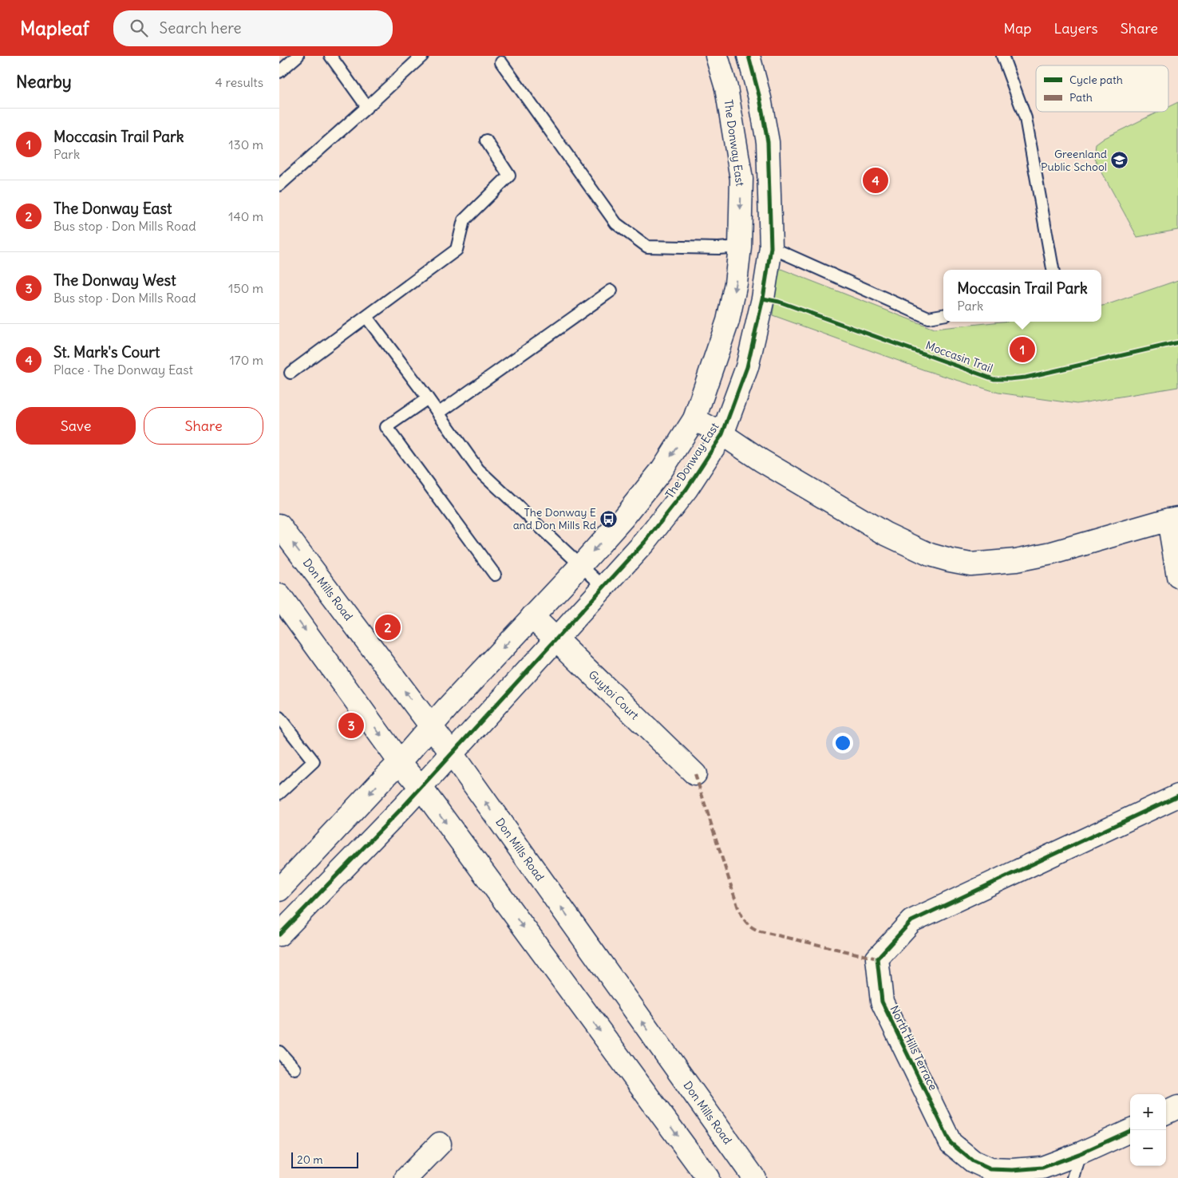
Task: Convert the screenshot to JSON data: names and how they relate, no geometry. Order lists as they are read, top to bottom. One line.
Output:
{"streets":{"street":["The Donway East","Don Mills Road","Guytoi Court","North Hills Terrace"],"cycle path":["Moccasin Trail"]},"crossings":[["The Donway East","Don Mills Road"],["The Donway East","Guytoi Court"]],"places":{"school or university":["Greenland Public School"],"bus stop":["The Donway E and Don Mills Rd"]},"legend":["Cycle path","Path"],"scale_bar":"20 m","page":{"header":"Mapleaf","search":"Search here","nav":["Map","Layers","Share"],"heading":["Nearby","4 results"],"list":[{"mark":"1","name":"Moccasin Trail Park","note":"Park","value":"130 m"},{"mark":"2","name":"The Donway East","note":"Bus stop · Don Mills Road","value":"140 m"},{"mark":"3","name":"The Donway West","note":"Bus stop · Don Mills Road","value":"150 m"},{"mark":"4","name":"St. Mark's Court","note":"Place · The Donway East","value":"170 m"}],"pins":["4","1","2","3"],"popup":["Moccasin Trail Park","Park"],"buttons":["Save","Share"],"map_buttons":["+","−"],"scale":"20 m"}}
